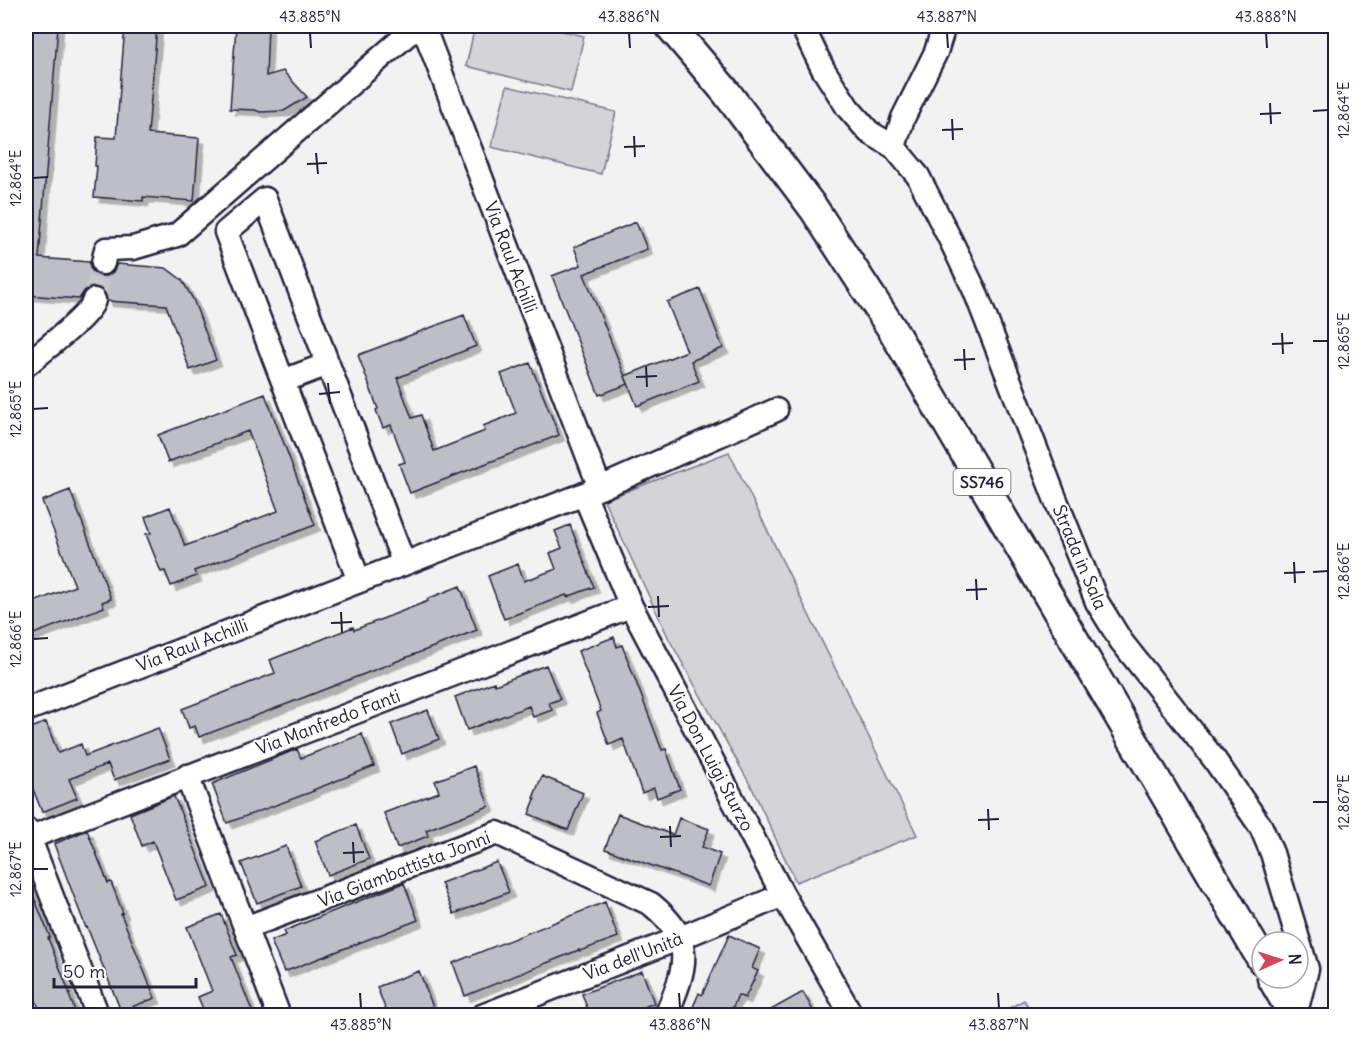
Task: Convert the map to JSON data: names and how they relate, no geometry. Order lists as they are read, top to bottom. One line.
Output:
{"streets":{"main road":["SS746"],"street":["Via Raul Achilli","Strada in Sala","Via Manfredo Fanti","Via Don Luigi Sturzo","Via Giambattista Jonni","Via dell'Unità"]},"crossings":[["Via Raul Achilli","Via Don Luigi Sturzo"],["Via Manfredo Fanti","Via Don Luigi Sturzo"],["Via Don Luigi Sturzo","Via dell'Unità"],["Via Giambattista Jonni","Via dell'Unità"]],"scale_bar":"50 m","north":"right","coordinates":["43.885°N","43.886°N","43.887°N","43.888°N","12.864°E","12.865°E","12.866°E","12.867°E"]}
